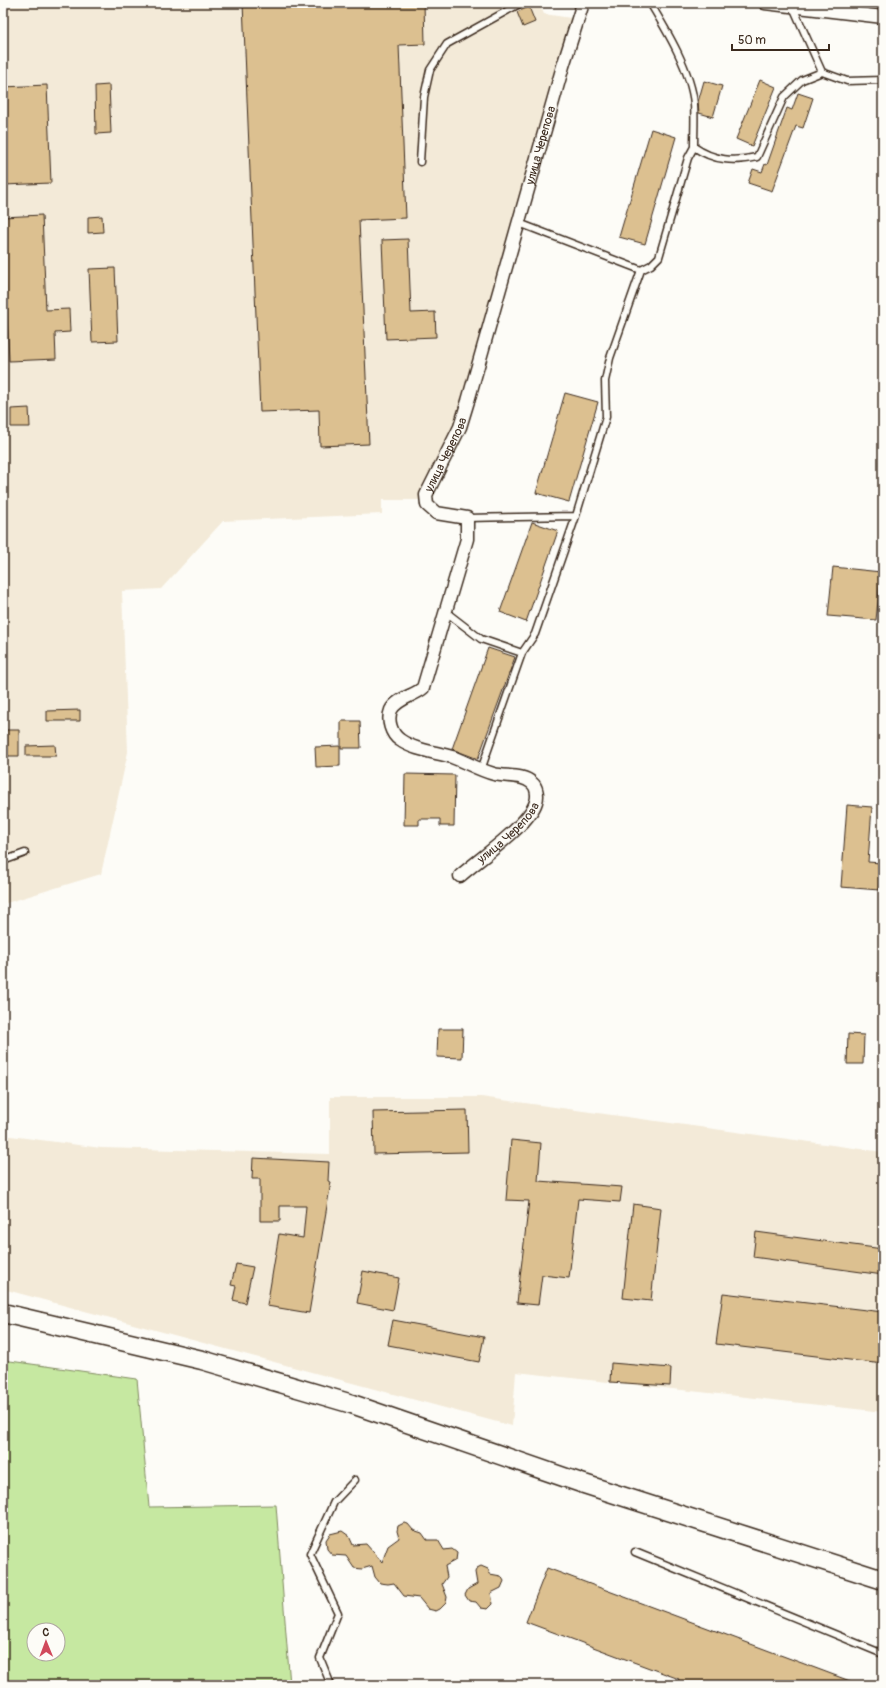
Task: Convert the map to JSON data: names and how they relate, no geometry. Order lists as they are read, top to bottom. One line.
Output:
{"streets":{"street":["улица Черепова"]},"scale_bar":"50 m","north":"top"}
